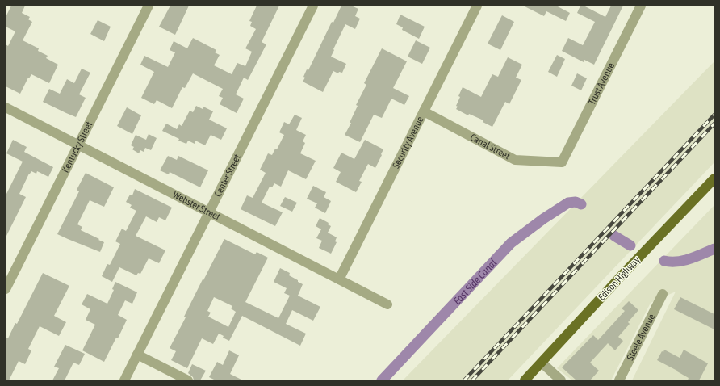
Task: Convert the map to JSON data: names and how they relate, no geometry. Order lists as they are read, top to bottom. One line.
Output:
{"streets":{"main road":["Edison Highway"],"street":["Trust Avenue","Security Avenue","Canal Street","Kentucky Street","Center Street","Webster Street","Steele Avenue"]},"crossings":[["Trust Avenue","Canal Street"],["Security Avenue","Canal Street"],["Security Avenue","Webster Street"],["Kentucky Street","Webster Street"],["Center Street","Webster Street"]],"water":["East Side Canal"]}
